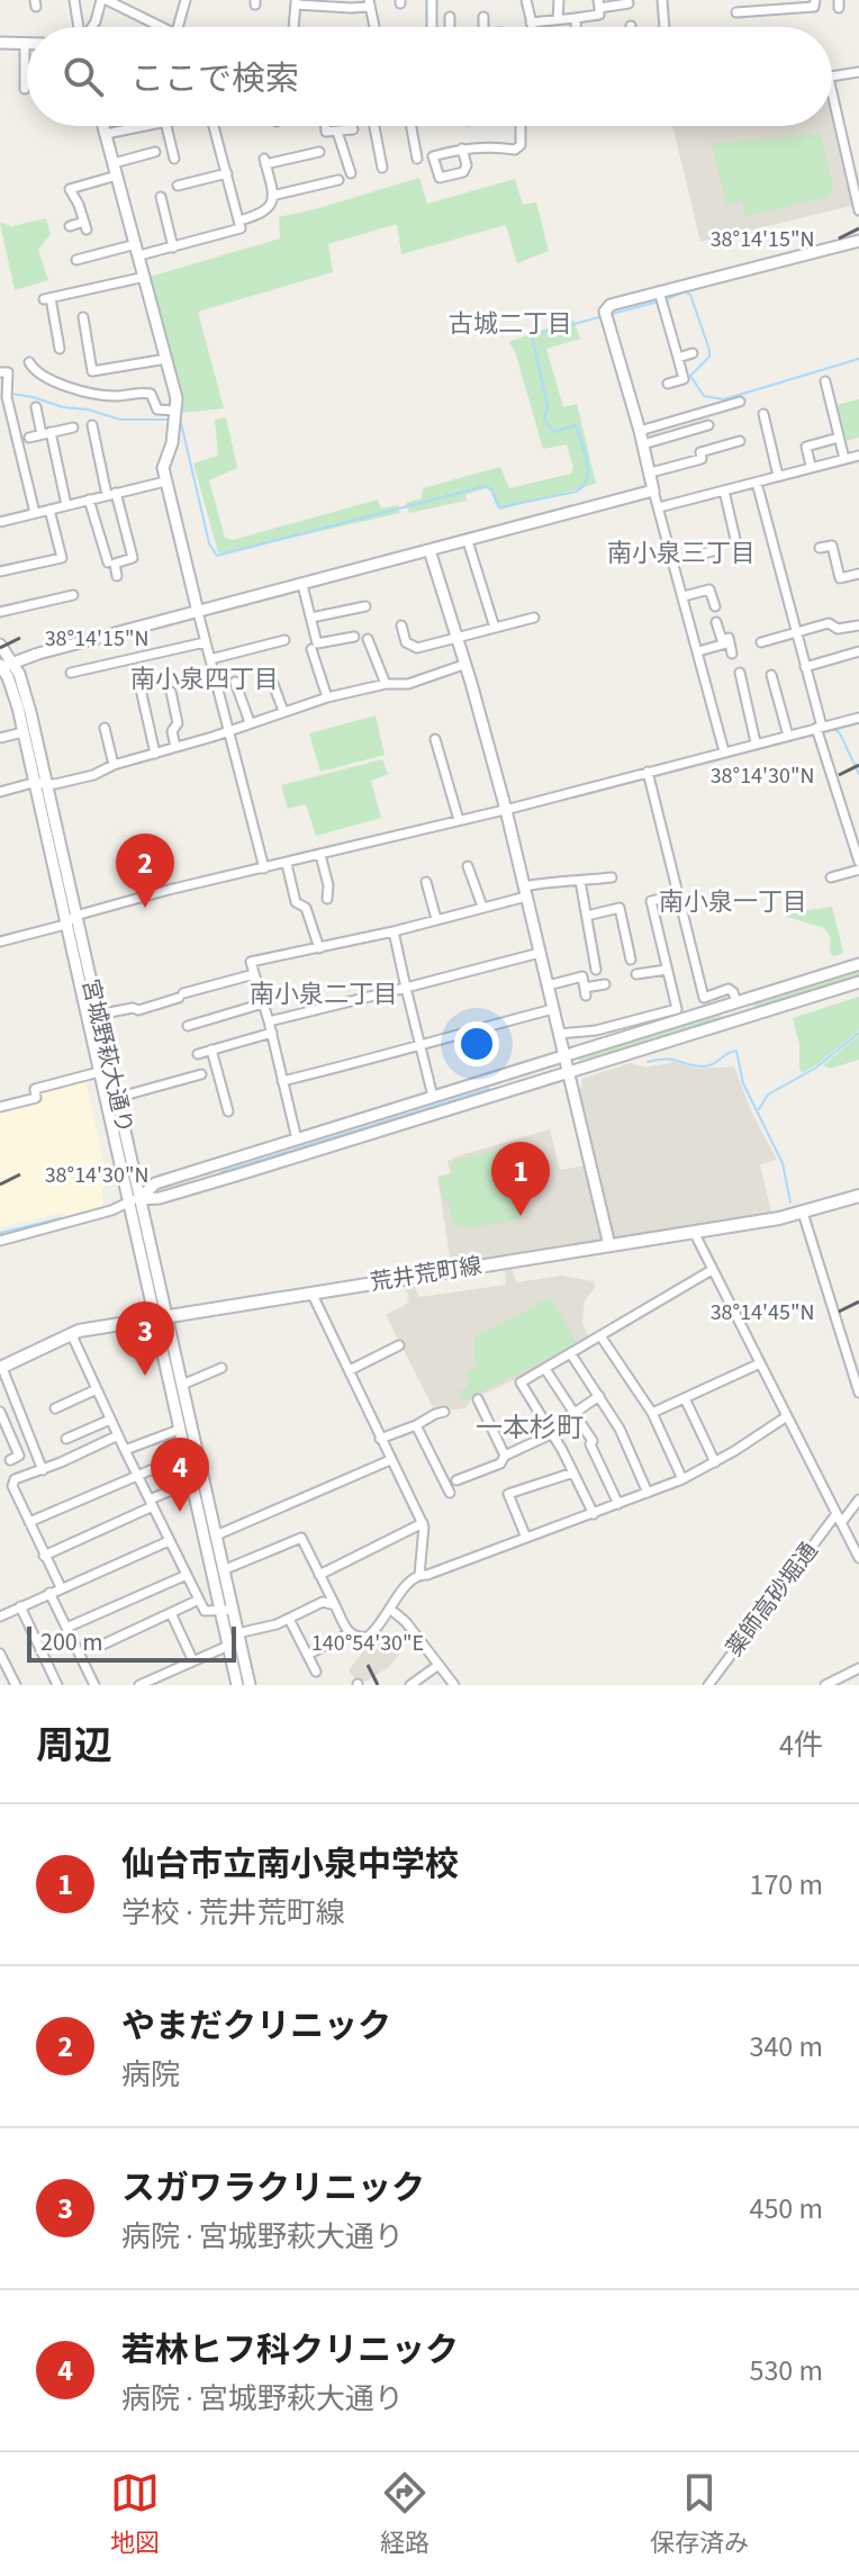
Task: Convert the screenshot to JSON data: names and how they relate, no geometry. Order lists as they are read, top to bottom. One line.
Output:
{"streets":{"main road":["荒井荒町線"],"street":["宮城野萩大通り","薬師高砂堀通"]},"crossings":[["宮城野萩大通り","荒井荒町線"]],"districts":["古城二丁目","南小泉三丁目","南小泉四丁目","南小泉一丁目","南小泉二丁目","一本杉町"],"scale_bar":"200 m","page":{"search":"ここで検索","pins":["2","1","3","4"],"scale":"200 m","heading":["周辺","4件"],"list":[{"mark":"1","name":"仙台市立南小泉中学校","note":"学校 · 荒井荒町線","value":"170 m"},{"mark":"2","name":"やまだクリニック","note":"病院","value":"340 m"},{"mark":"3","name":"スガワラクリニック","note":"病院 · 宮城野萩大通り","value":"450 m"},{"mark":"4","name":"若林ヒフ科クリニック","note":"病院 · 宮城野萩大通り","value":"530 m"}],"nav":["地図","経路","保存済み"]},"coordinates":["38°14'15\"N","38°14'30\"N","38°14'45\"N","140°54'30\"E"]}
